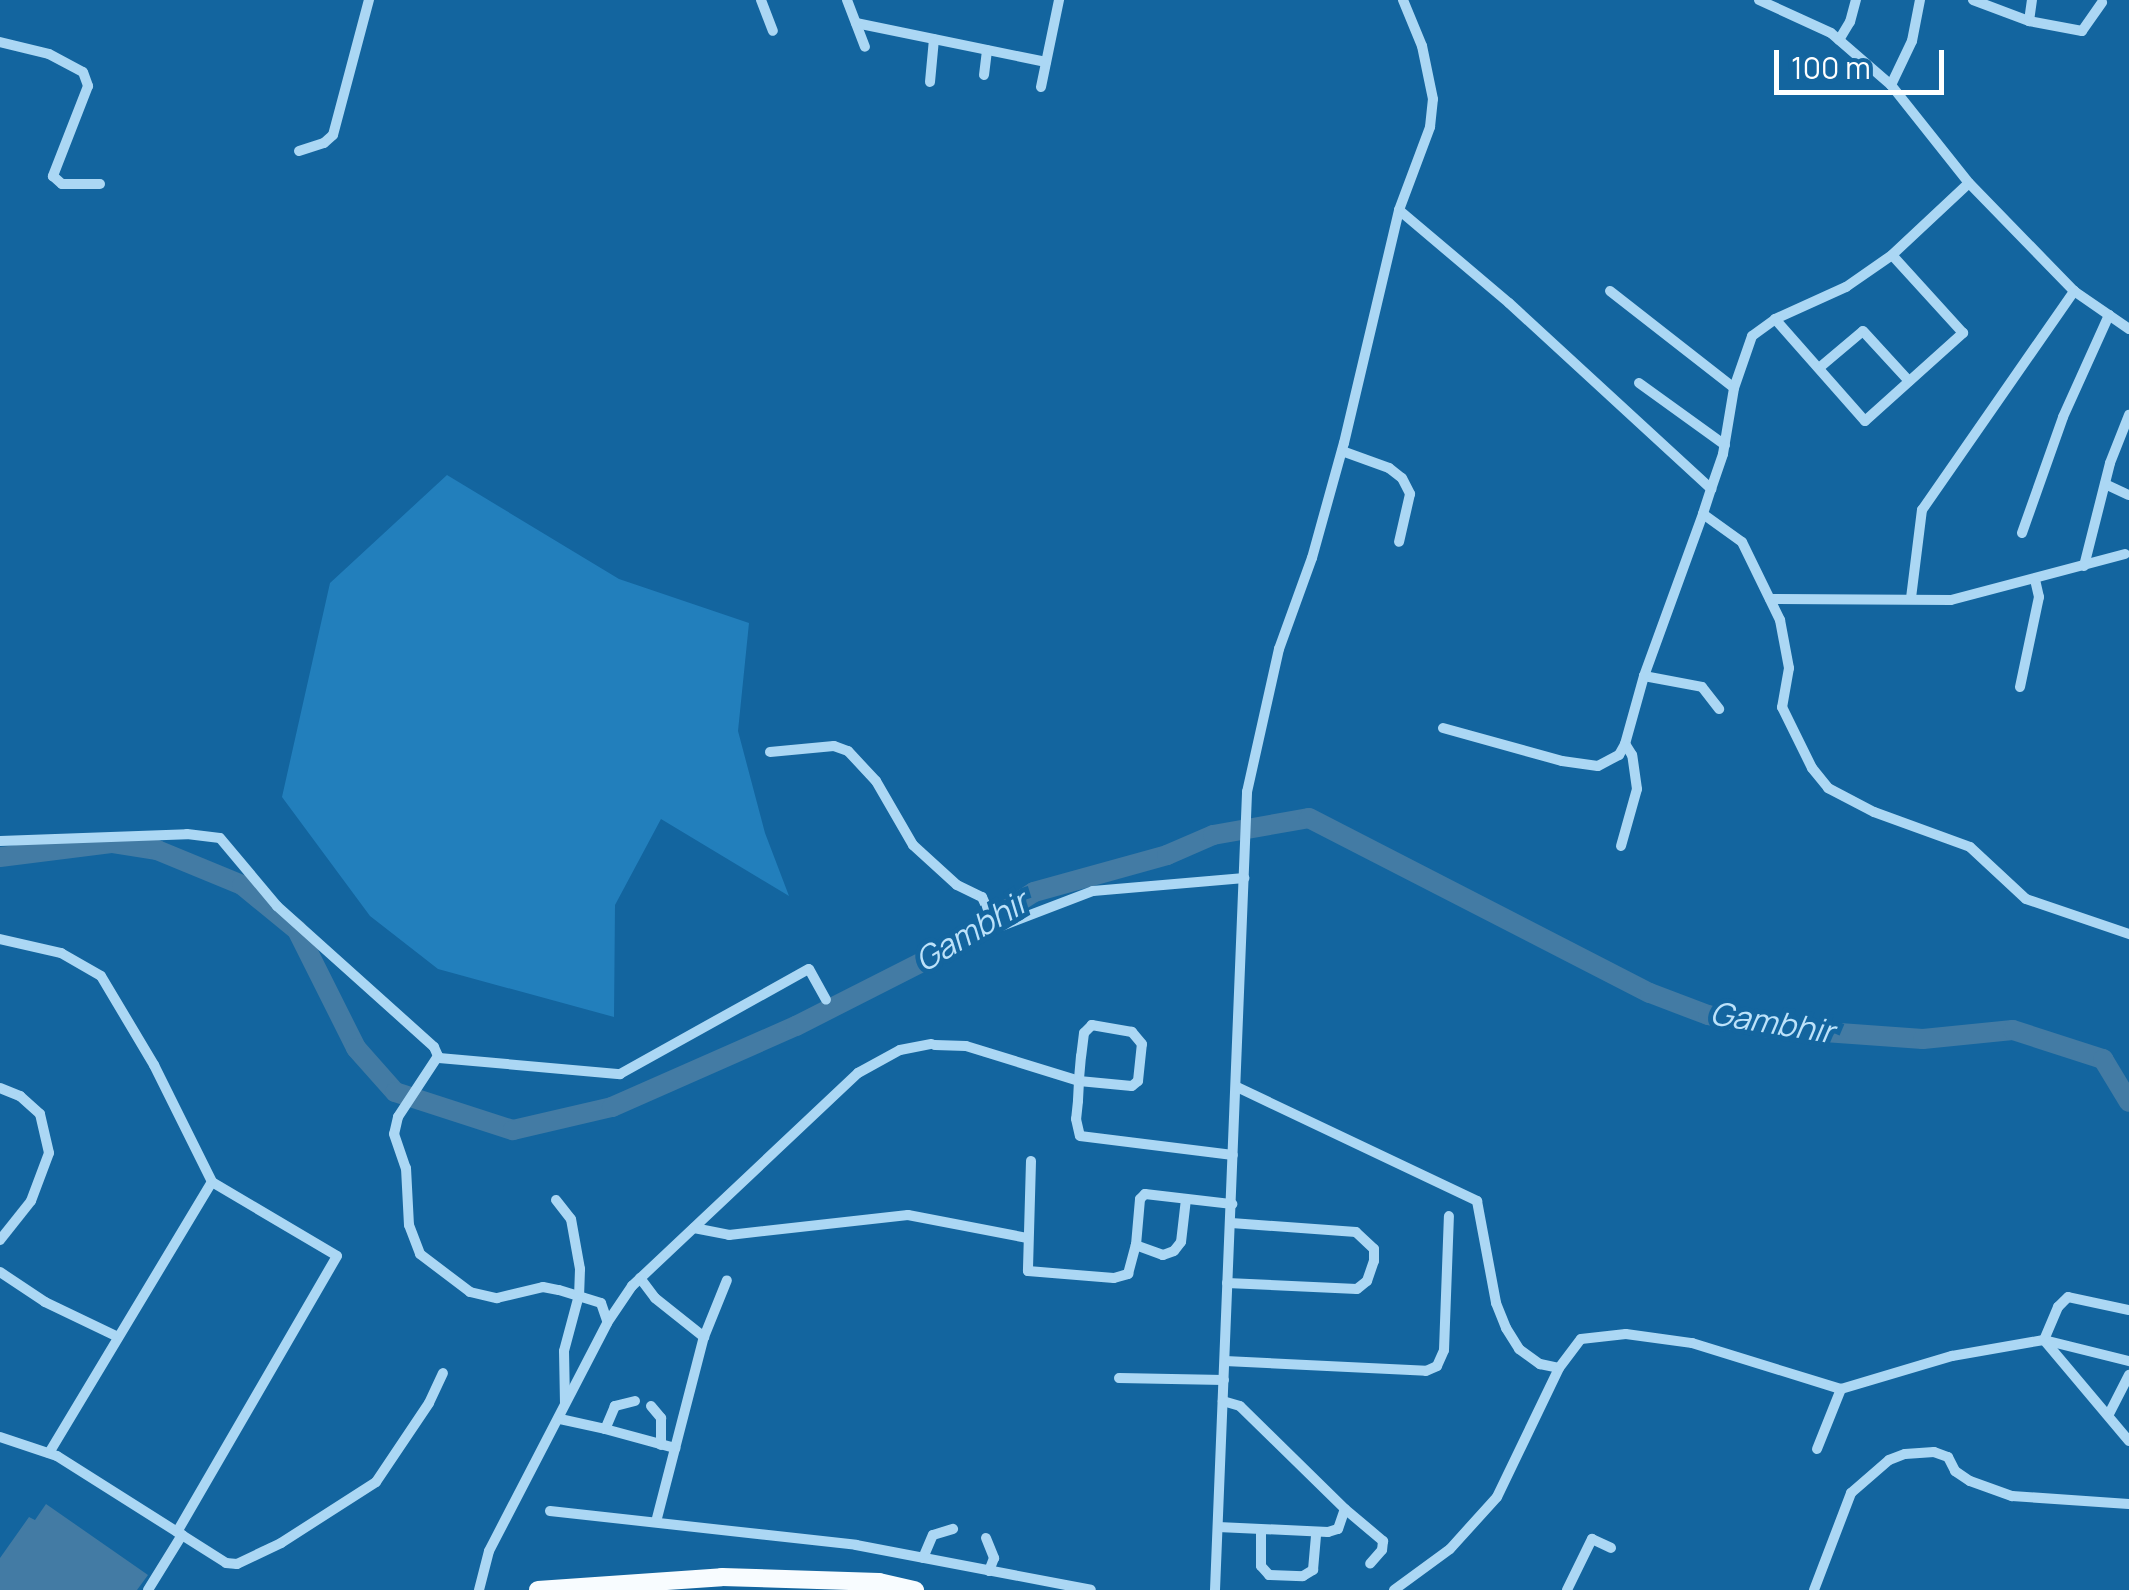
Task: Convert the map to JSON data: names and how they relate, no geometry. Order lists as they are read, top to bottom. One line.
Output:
{"water":["Gambhir"],"scale_bar":"100 m"}
